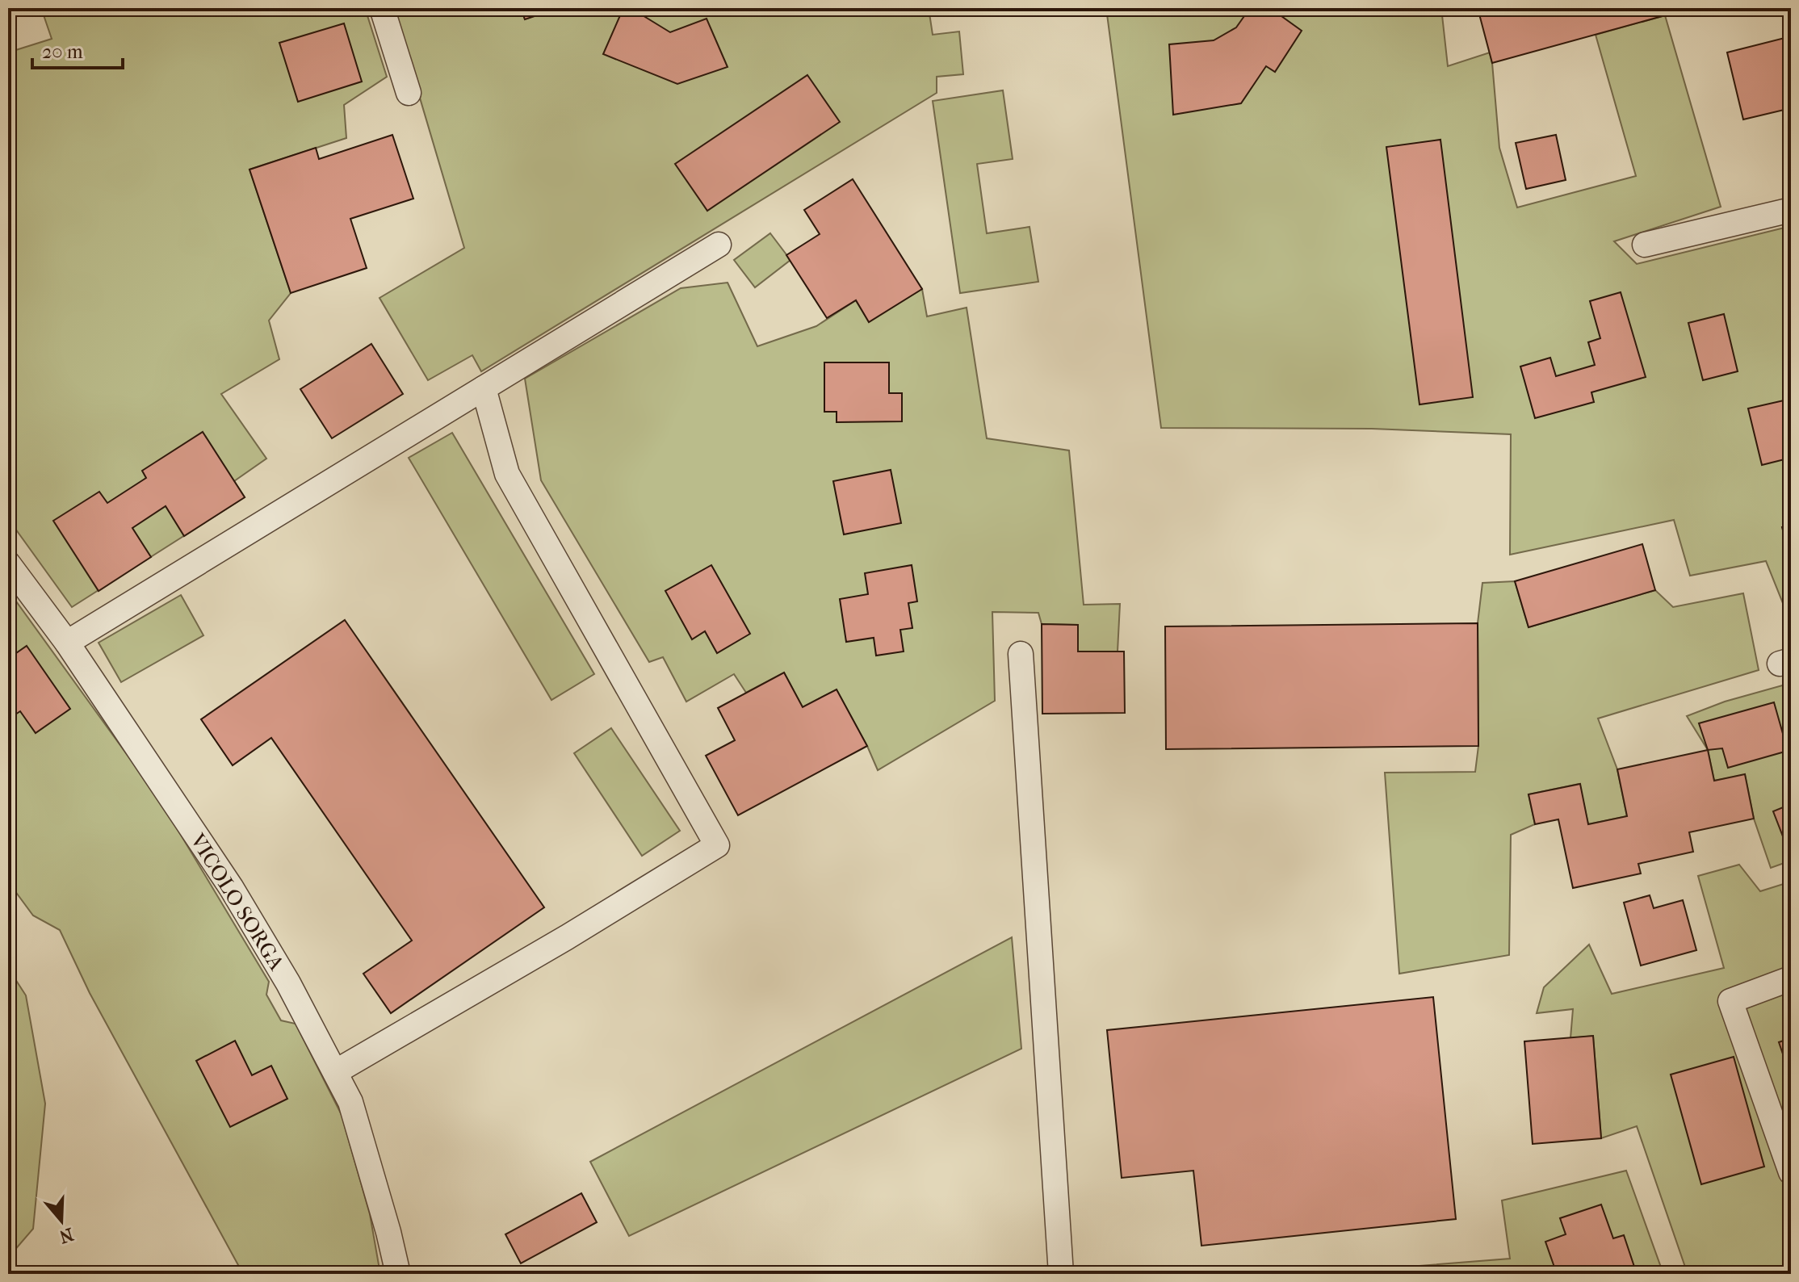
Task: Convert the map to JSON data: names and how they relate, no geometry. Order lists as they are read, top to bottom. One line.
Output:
{"streets":{"street":["VICOLO SORGA"]},"scale_bar":"20 m","north":"bottom"}
